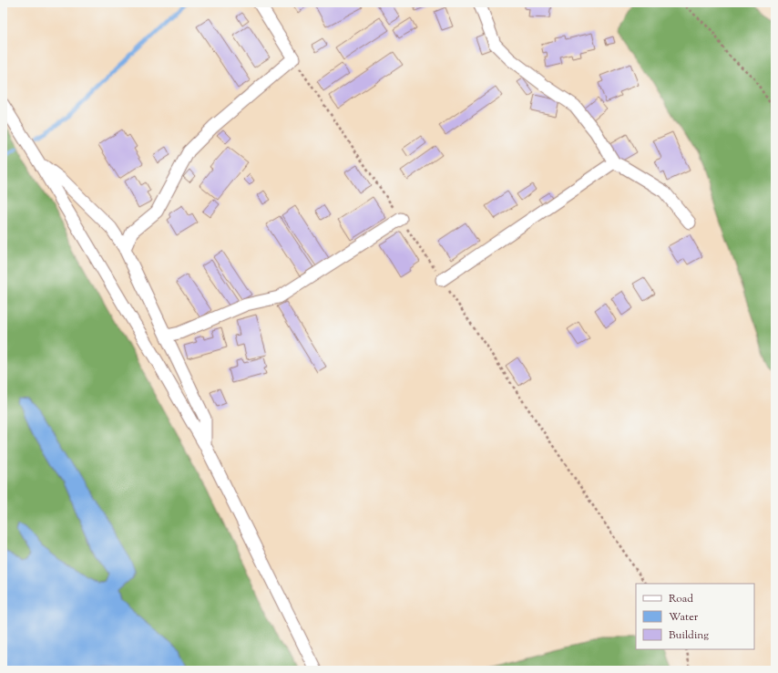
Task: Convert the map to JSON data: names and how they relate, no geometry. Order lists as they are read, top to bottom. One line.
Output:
{"legend":["Road","Water","Building"]}
